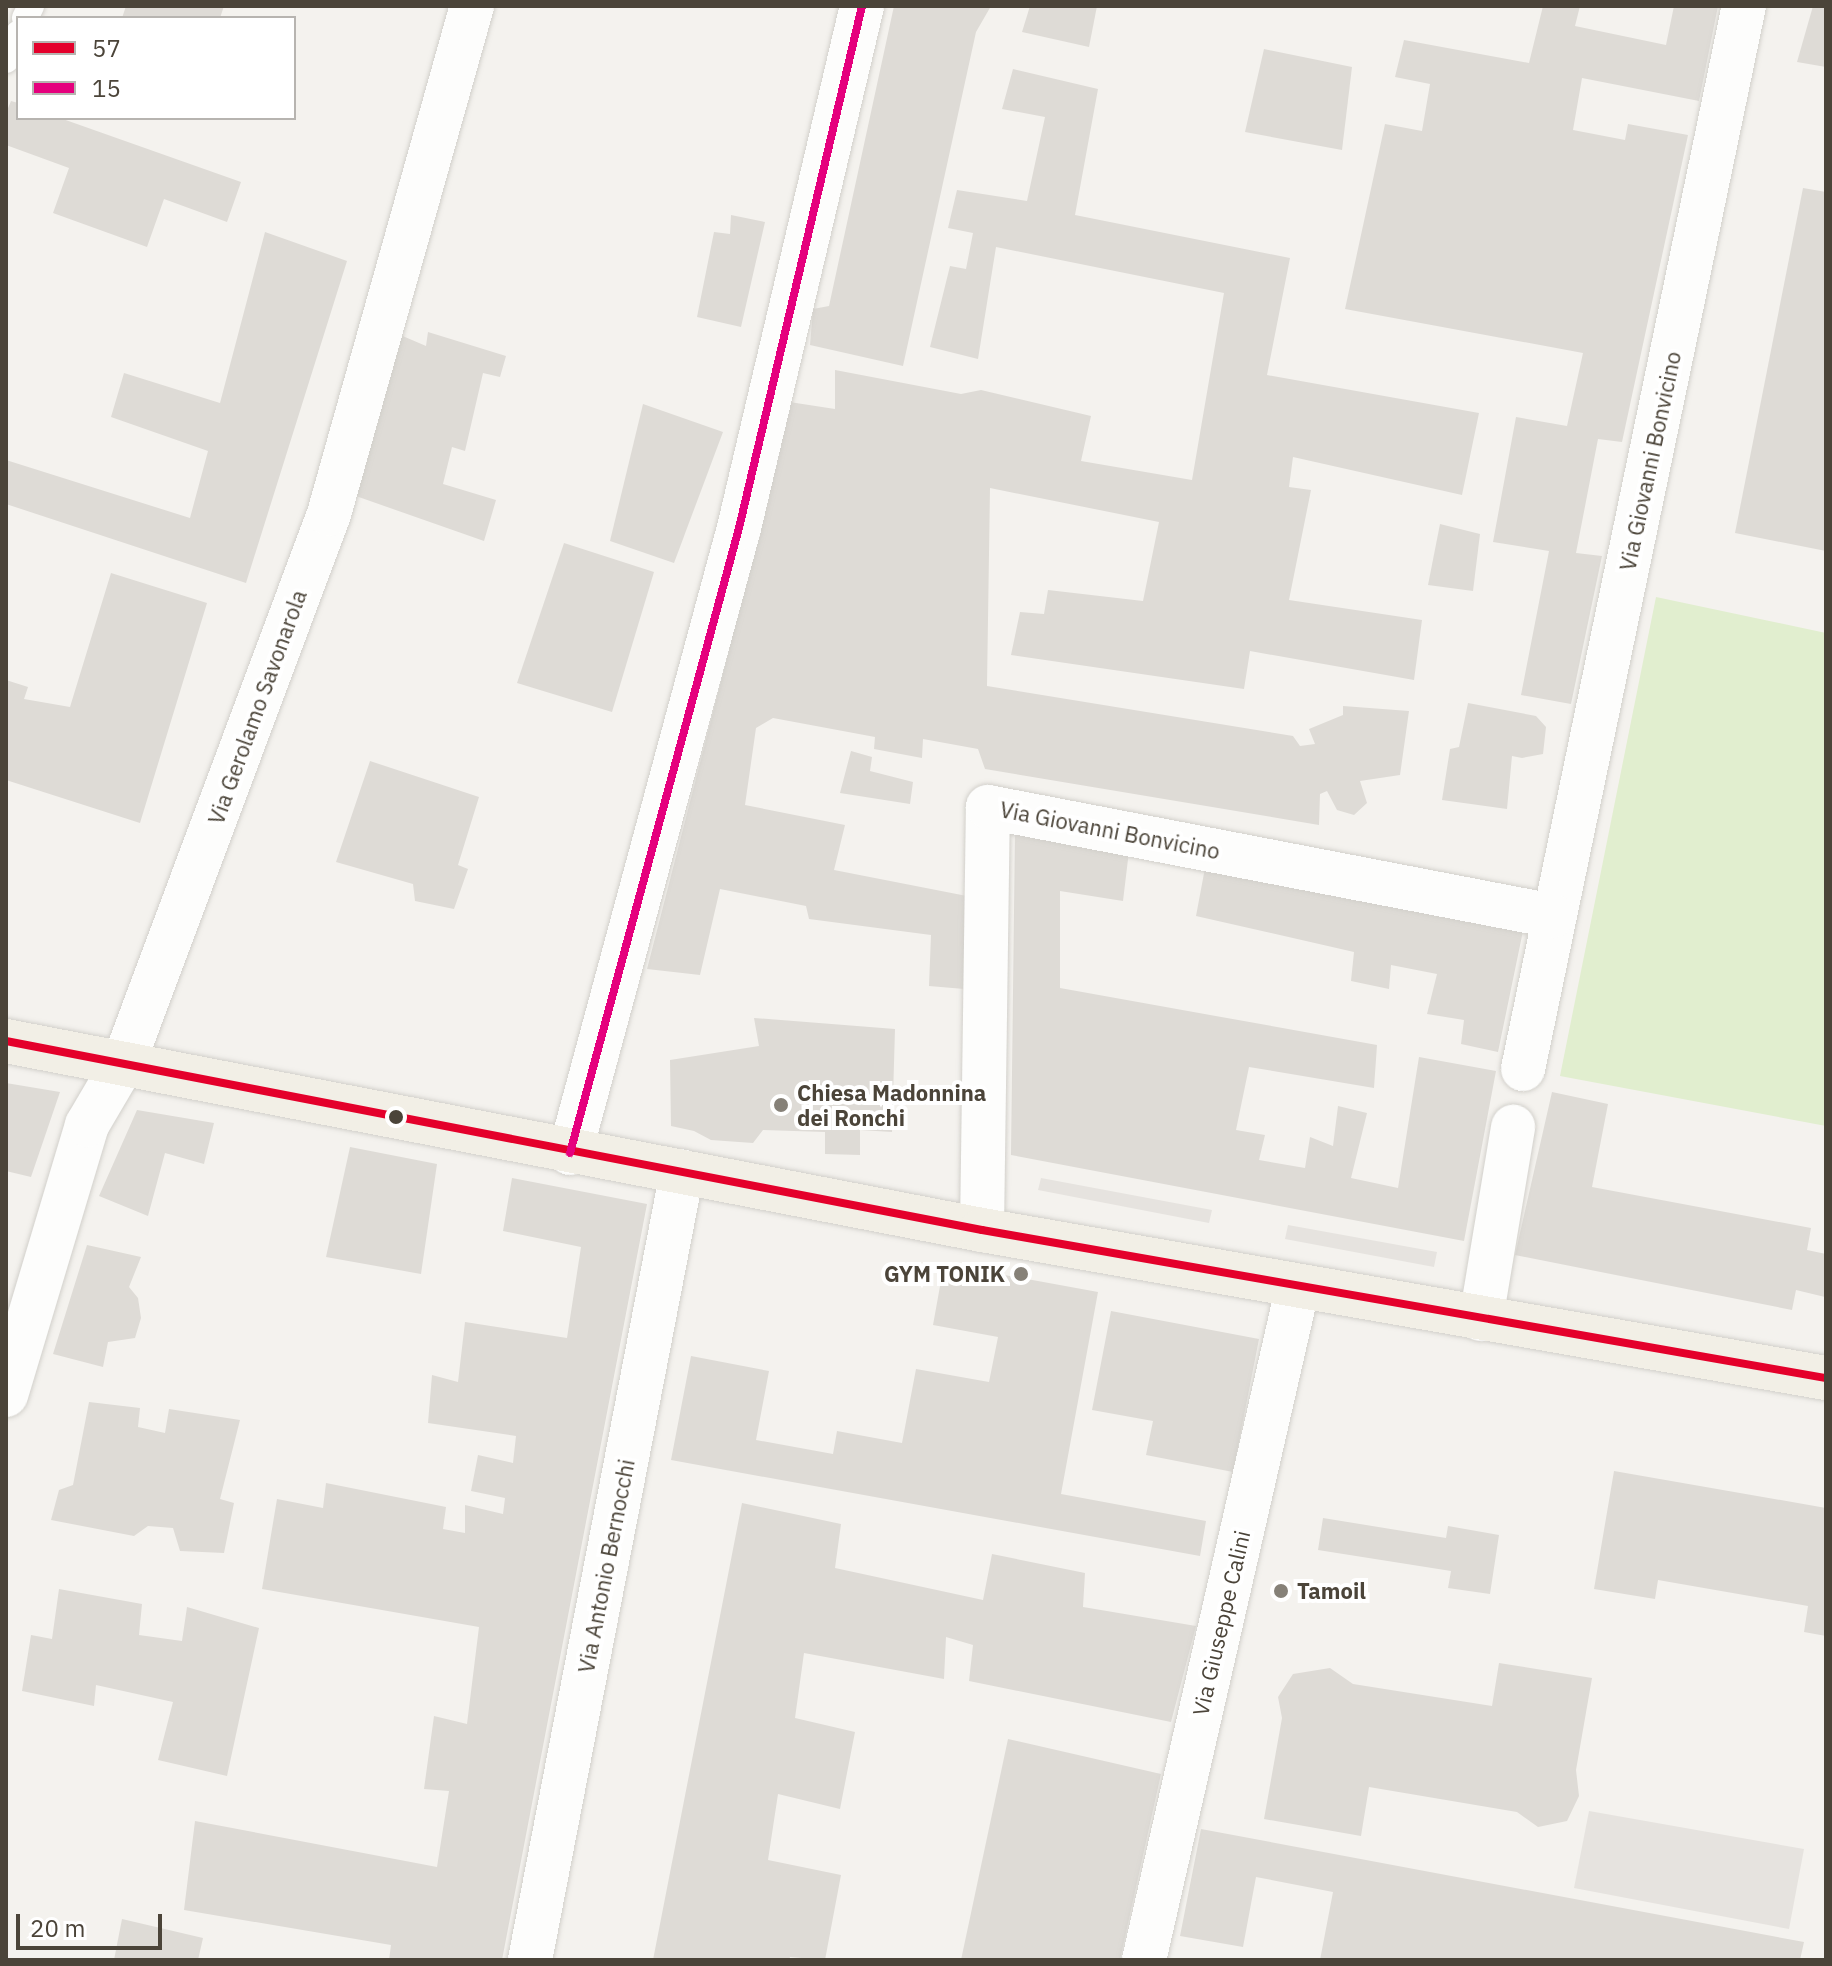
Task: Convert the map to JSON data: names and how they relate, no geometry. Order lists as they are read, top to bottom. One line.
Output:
{"streets":{"street":["Via Giovanni Bonvicino","Via Gerolamo Savonarola","Via Antonio Bernocchi","Via Giuseppe Calini"]},"places":["Chiesa Madonnina dei Ronchi","GYM TONIK","Tamoil"],"lines":["transit line 15","transit line 57"],"legend":["57","15"],"scale_bar":"20 m"}
